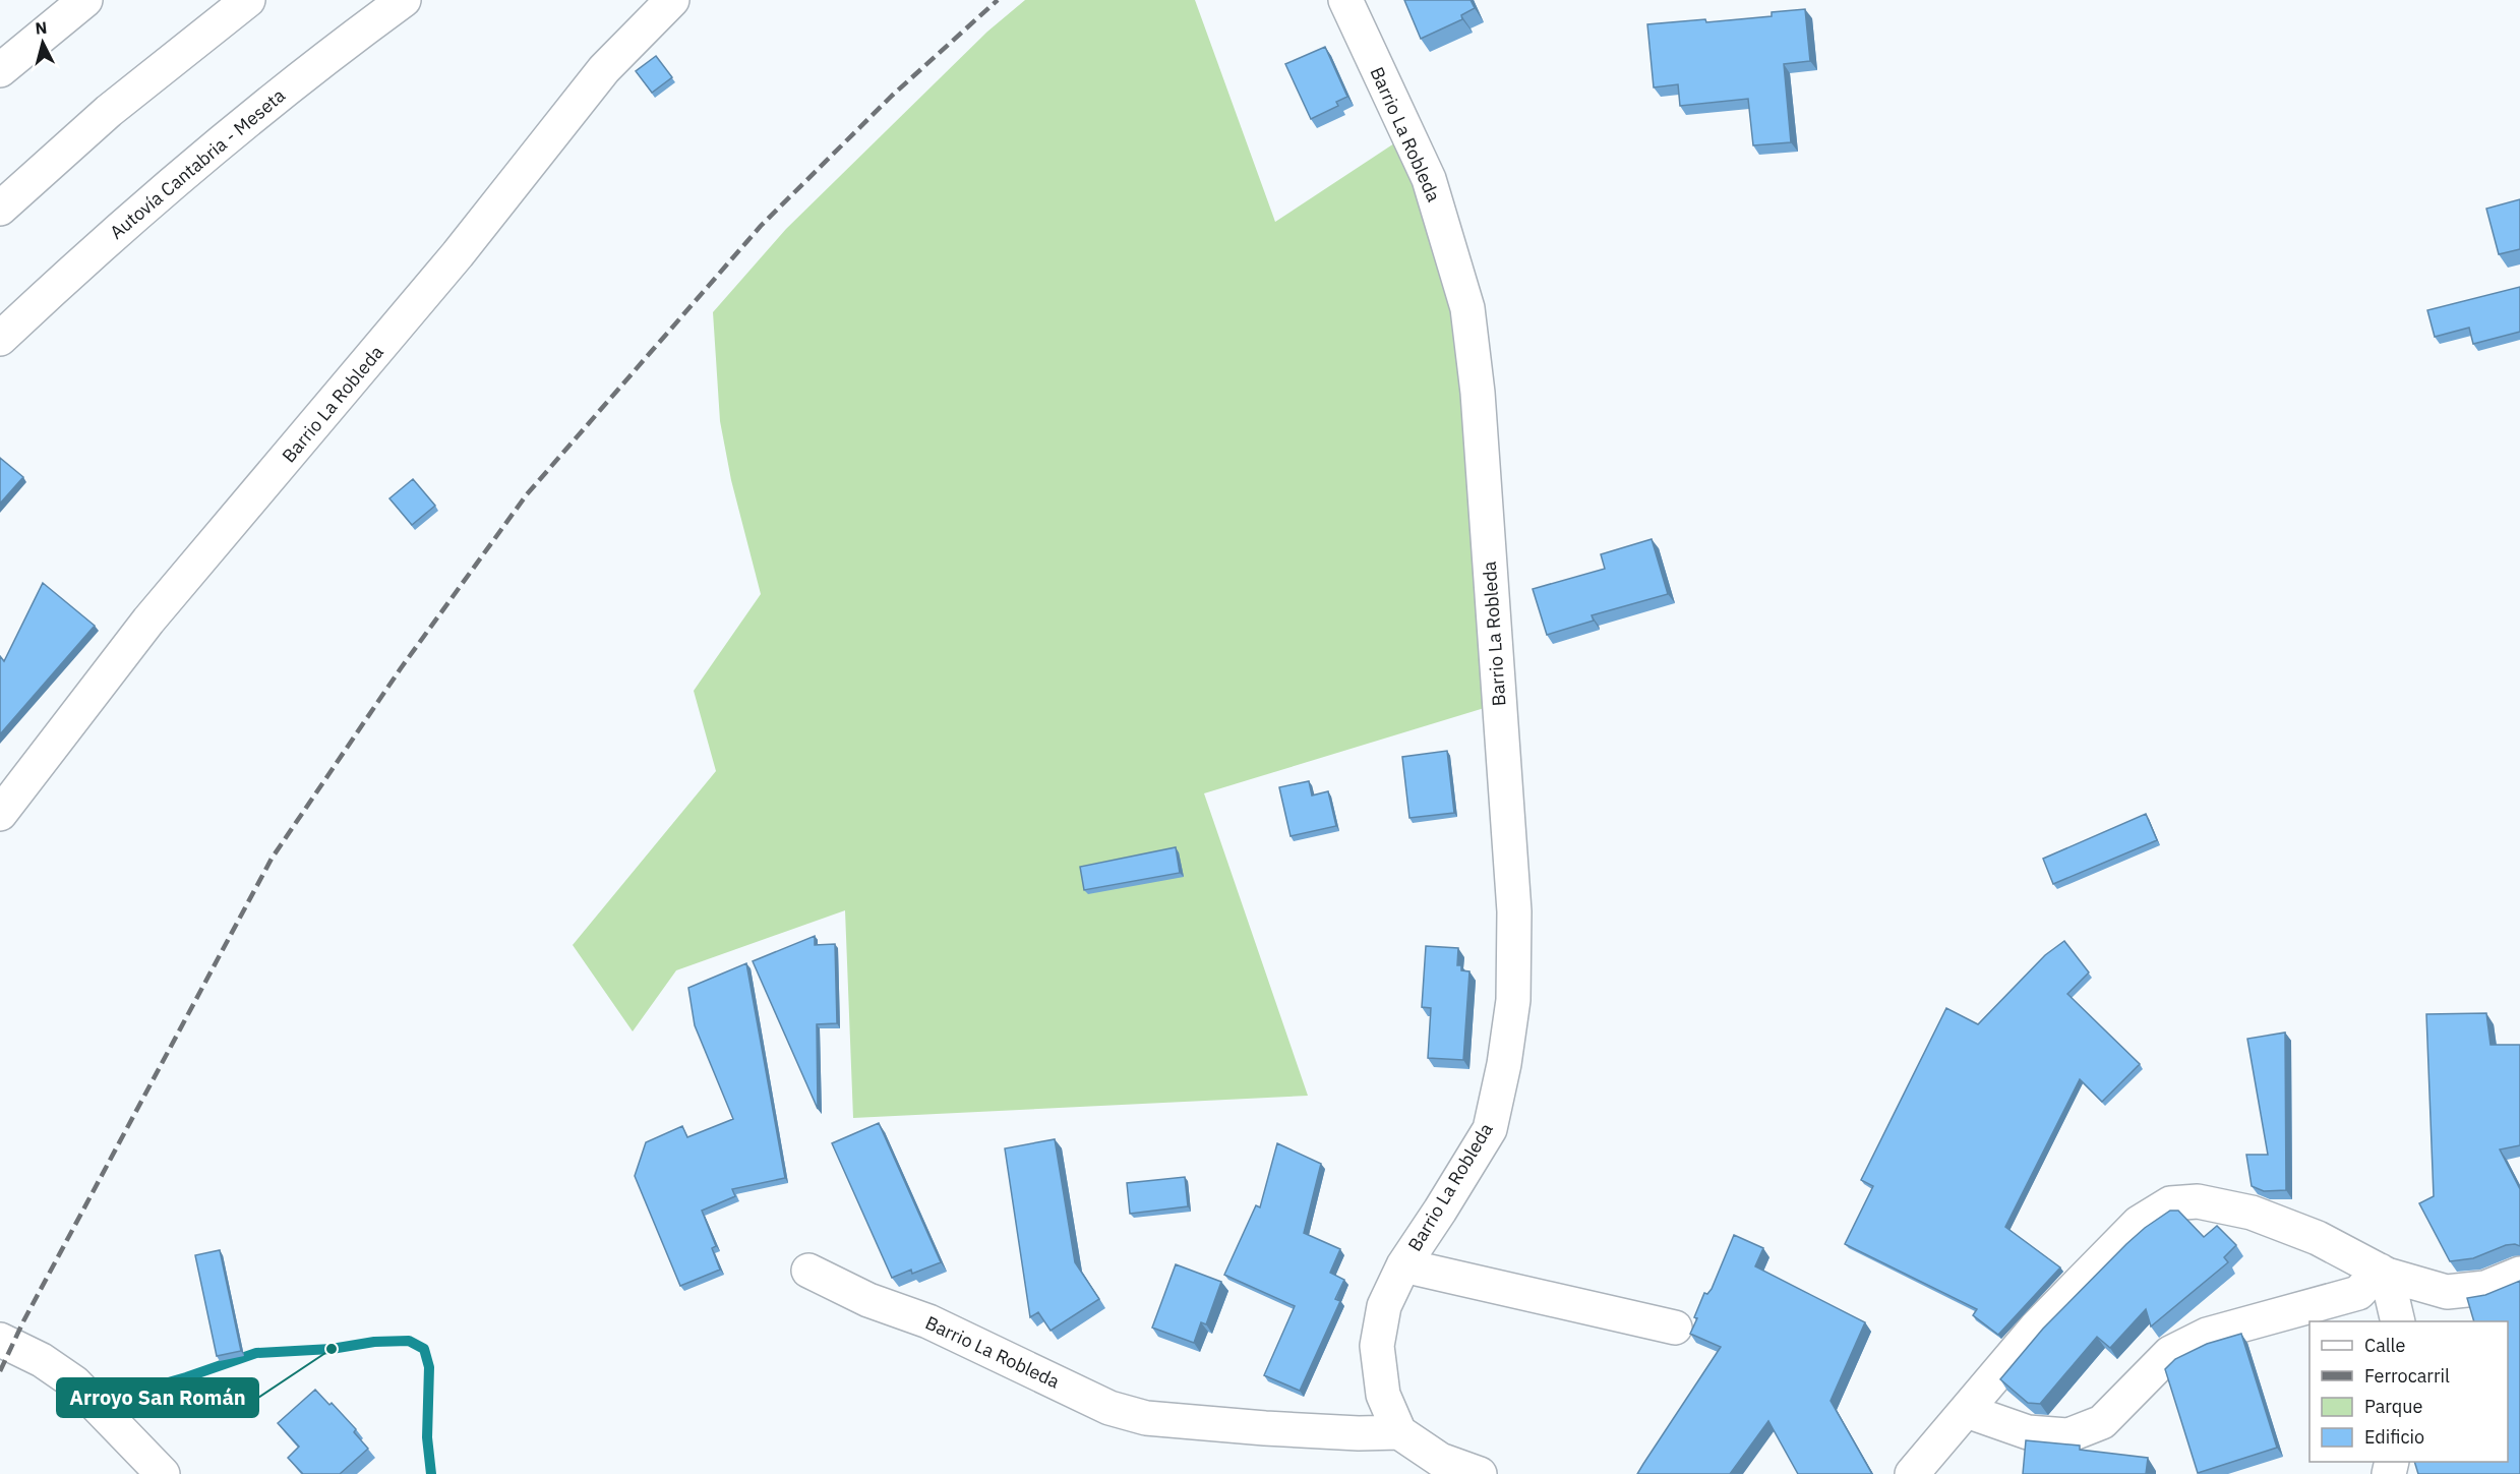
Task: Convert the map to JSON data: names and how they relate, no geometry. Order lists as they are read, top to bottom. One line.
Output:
{"streets":{"main road":["Barrio La Robleda","Autovía Cantabria - Meseta"]},"places":["Arroyo San Román"],"legend":["Calle","Ferrocarril","Parque","Edificio"],"north":"top"}
